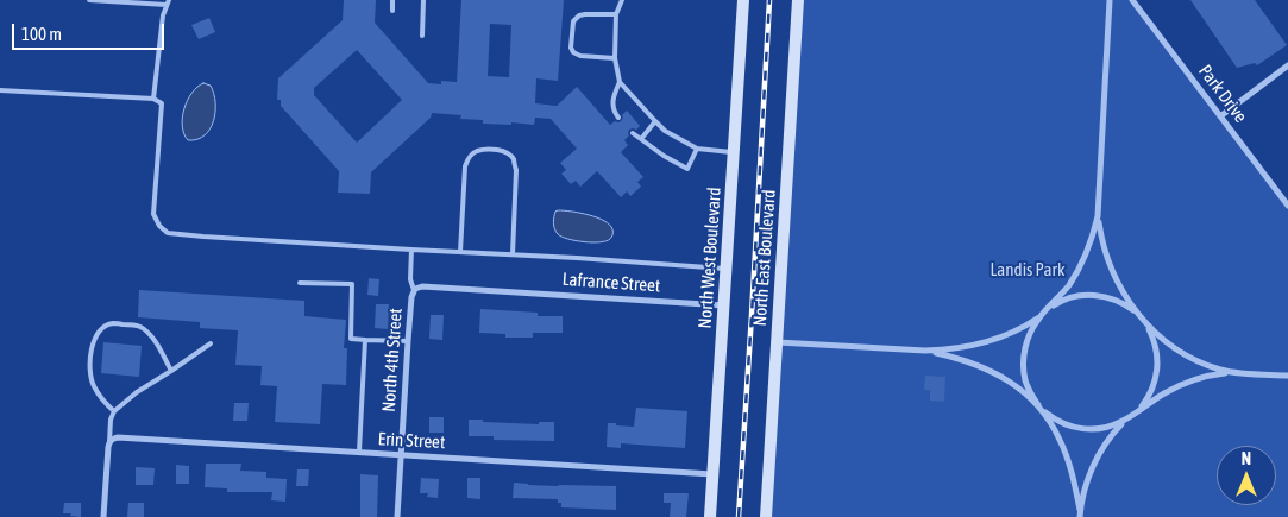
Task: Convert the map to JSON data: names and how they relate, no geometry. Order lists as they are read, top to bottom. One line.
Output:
{"streets":{"main road":["North West Boulevard","North East Boulevard"],"street":["Park Drive","Lafrance Street","North 4th Street","Erin Street"]},"crossings":[["North West Boulevard","Lafrance Street"],["North West Boulevard","Erin Street"],["Lafrance Street","North 4th Street"],["North 4th Street","Erin Street"]],"parks":["Landis Park"],"scale_bar":"100 m","north":"top"}
